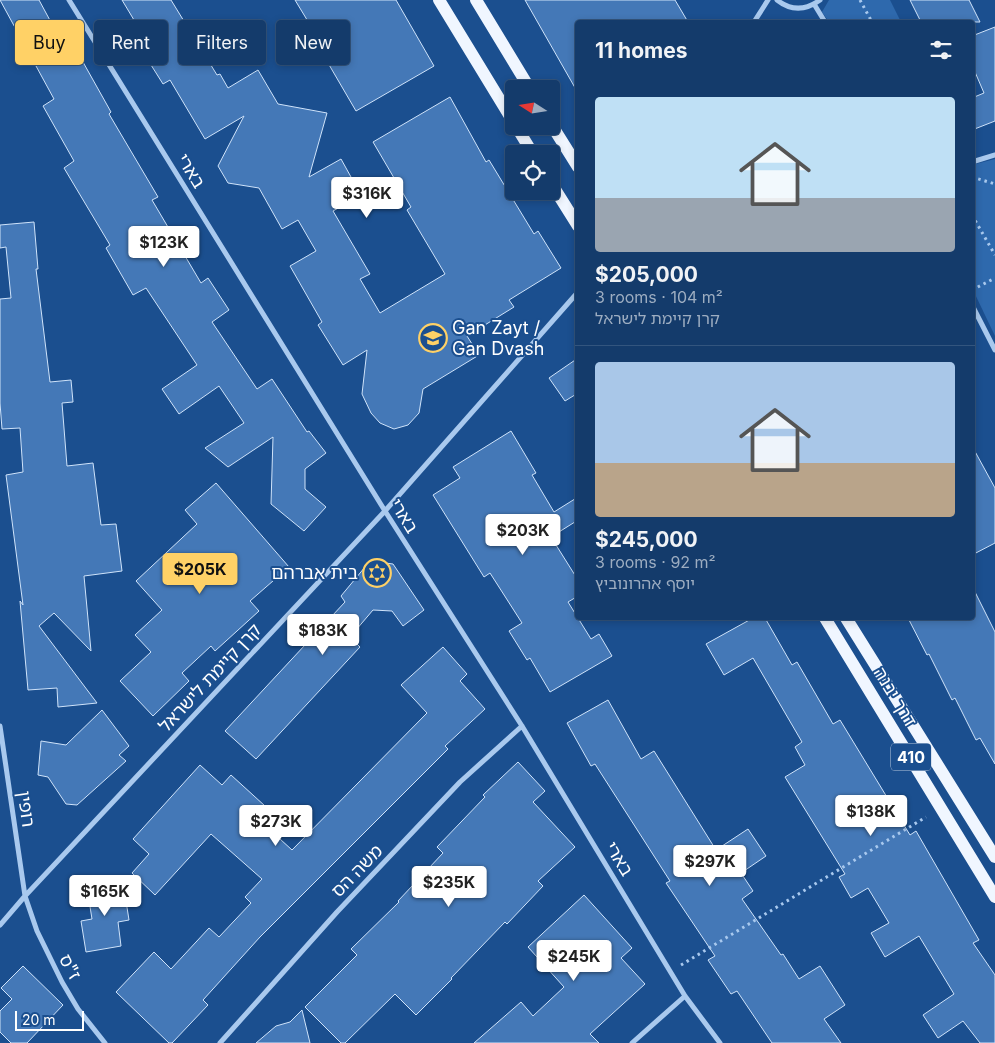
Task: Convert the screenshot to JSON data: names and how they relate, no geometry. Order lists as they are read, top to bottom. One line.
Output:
{"streets":{"main road":["דרך יבנה","410"],"street":["בארי","קרן קיימת לישראל","רופין","משה הס","ז\"ס"]},"crossings":[["בארי","קרן קיימת לישראל"],["בארי","משה הס"],["קרן קיימת לישראל","רופין"],["קרן קיימת לישראל","ז\"ס"],["רופין","ז\"ס"]],"places":{"school or university":["Gan Zayt / Gan Dvash"],"synagogue":["בית אברהם"]},"scale_bar":"20 m","north":"left","page":{"chip":["Buy","Rent","Filters","New"],"heading":"11 homes","list":[{"name":"$205,000","note":"3 rooms · 104 m² · קרן קיימת לישראל"},{"name":"$245,000","note":"3 rooms · 92 m² · יוסף אהרונוביץ"}],"price":["$316K","$123K","$203K","$205K","$183K","$138K","$273K","$297K","$235K","$165K","$245K"],"scale":"20 m"}}
